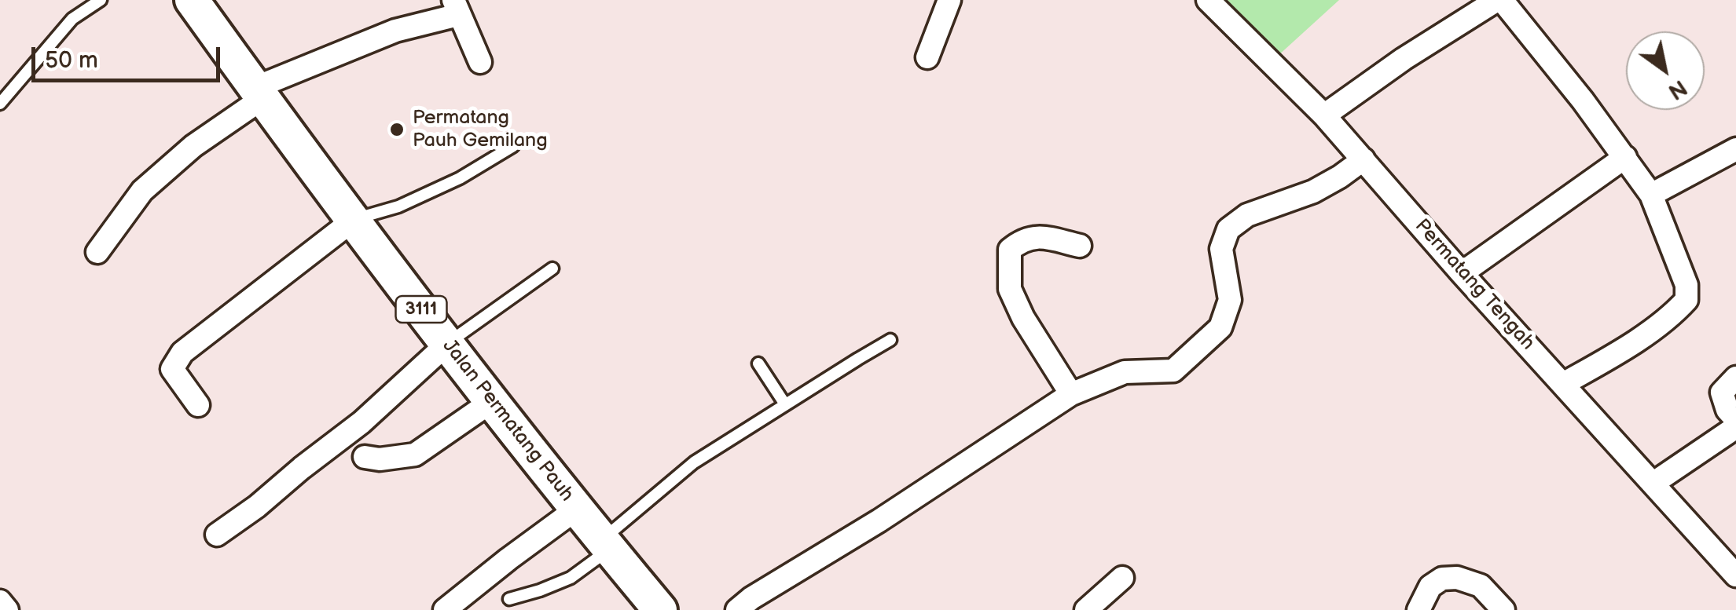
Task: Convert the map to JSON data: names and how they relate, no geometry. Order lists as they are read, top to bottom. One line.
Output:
{"streets":{"main road":["3111","Jalan Permatang Pauh"],"street":["Permatang Tengah"]},"places":["Permatang Pauh Gemilang"],"scale_bar":"50 m","north":"bottom right"}
